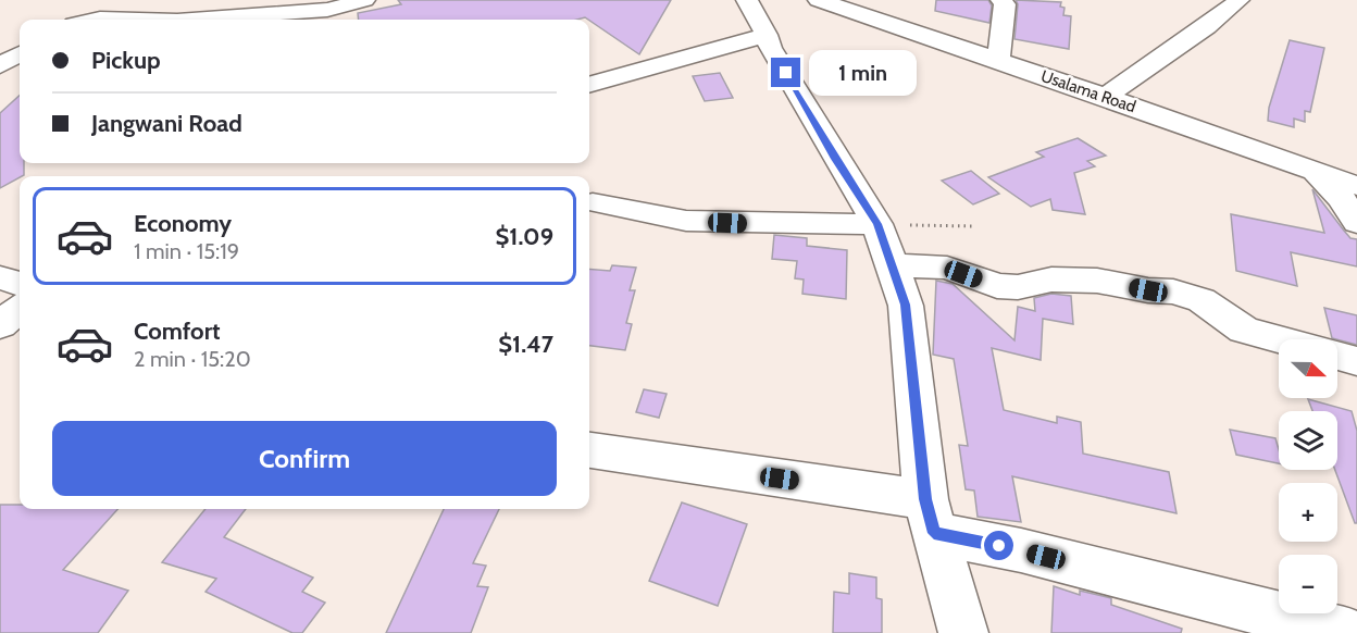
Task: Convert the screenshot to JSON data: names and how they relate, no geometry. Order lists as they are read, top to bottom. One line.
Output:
{"streets":{"street":["Usalama Road"]},"north":"right","page":{"banner":["Pickup","Jangwani Road"],"bubble":"1 min","list":[{"name":"Economy","note":"1 min · 15:19","value":"$1.09"},{"name":"Comfort","note":"2 min · 15:20","value":"$1.47"}],"map_buttons":["+","−"],"buttons":"Confirm"}}
